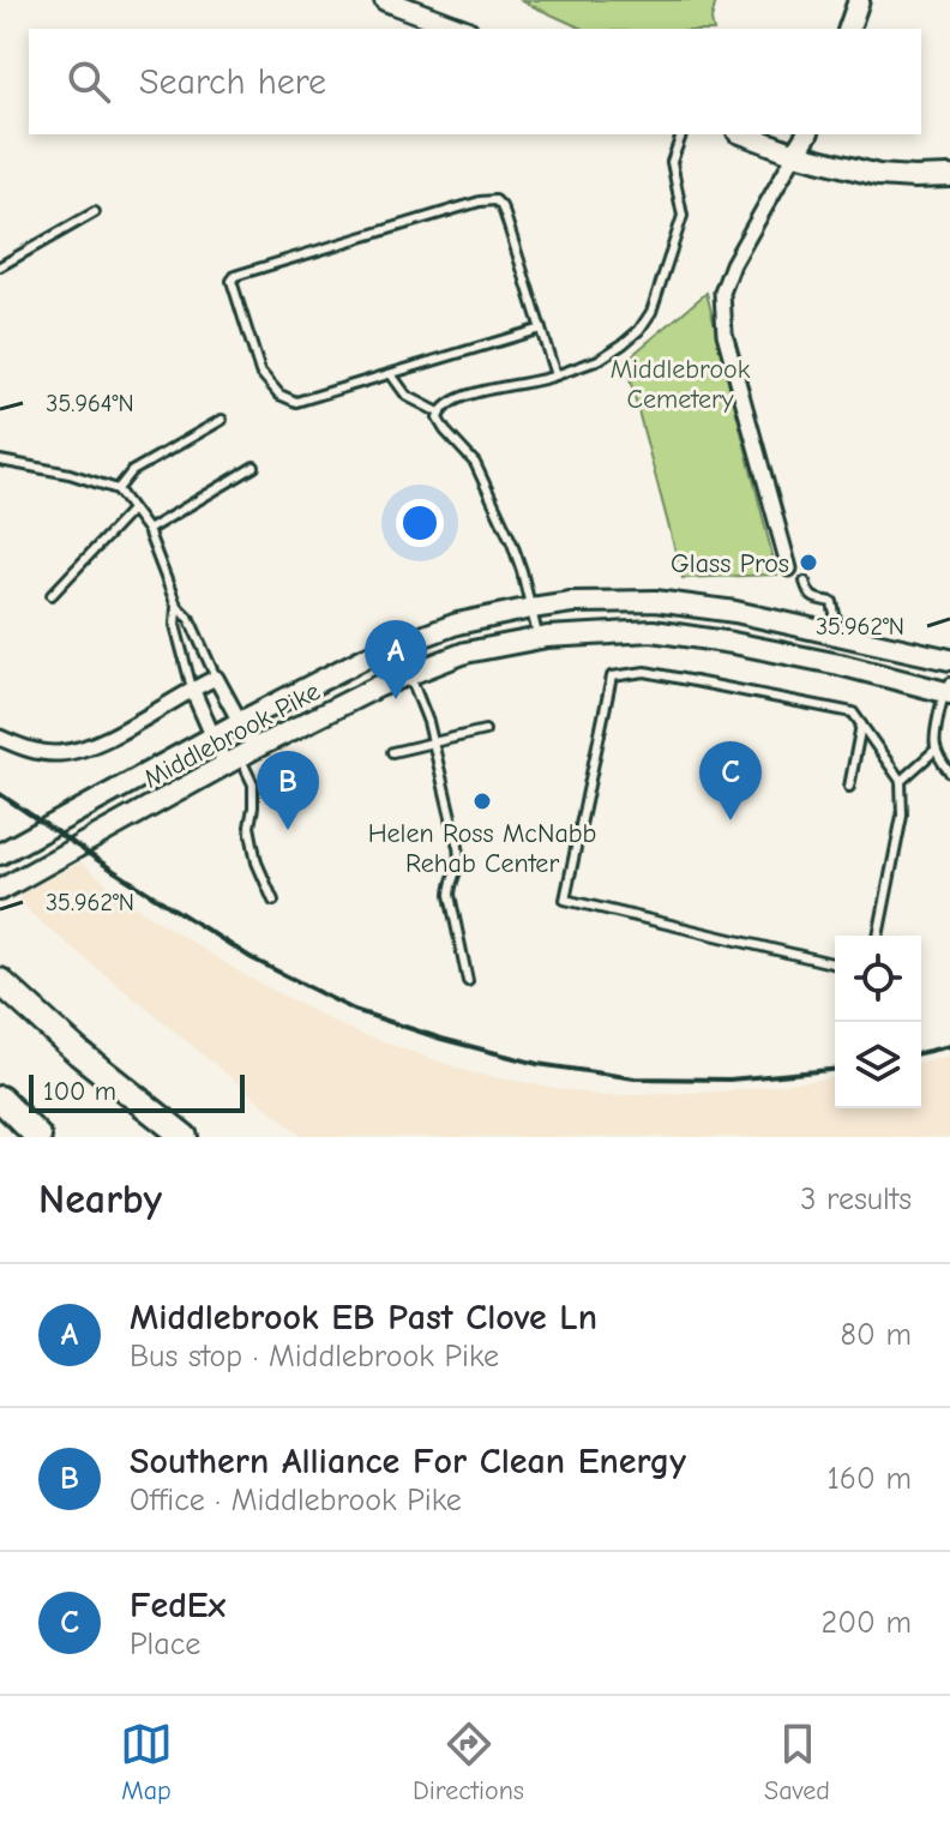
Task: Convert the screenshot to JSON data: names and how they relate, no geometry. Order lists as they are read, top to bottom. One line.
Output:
{"streets":{"main road":["Middlebrook Pike"]},"parks":["Middlebrook Cemetery"],"places":["Glass Pros","Helen Ross McNabb Rehab Center"],"scale_bar":"100 m","page":{"search":"Search here","pins":["A","C","B"],"scale":"100 m","heading":["Nearby","3 results"],"list":[{"mark":"A","name":"Middlebrook EB Past Clove Ln","note":"Bus stop · Middlebrook Pike","value":"80 m"},{"mark":"B","name":"Southern Alliance For Clean Energy","note":"Office · Middlebrook Pike","value":"160 m"},{"mark":"C","name":"FedEx","note":"Place","value":"200 m"}],"nav":["Map","Directions","Saved"]},"coordinates":["35.964°N","35.962°N"]}
